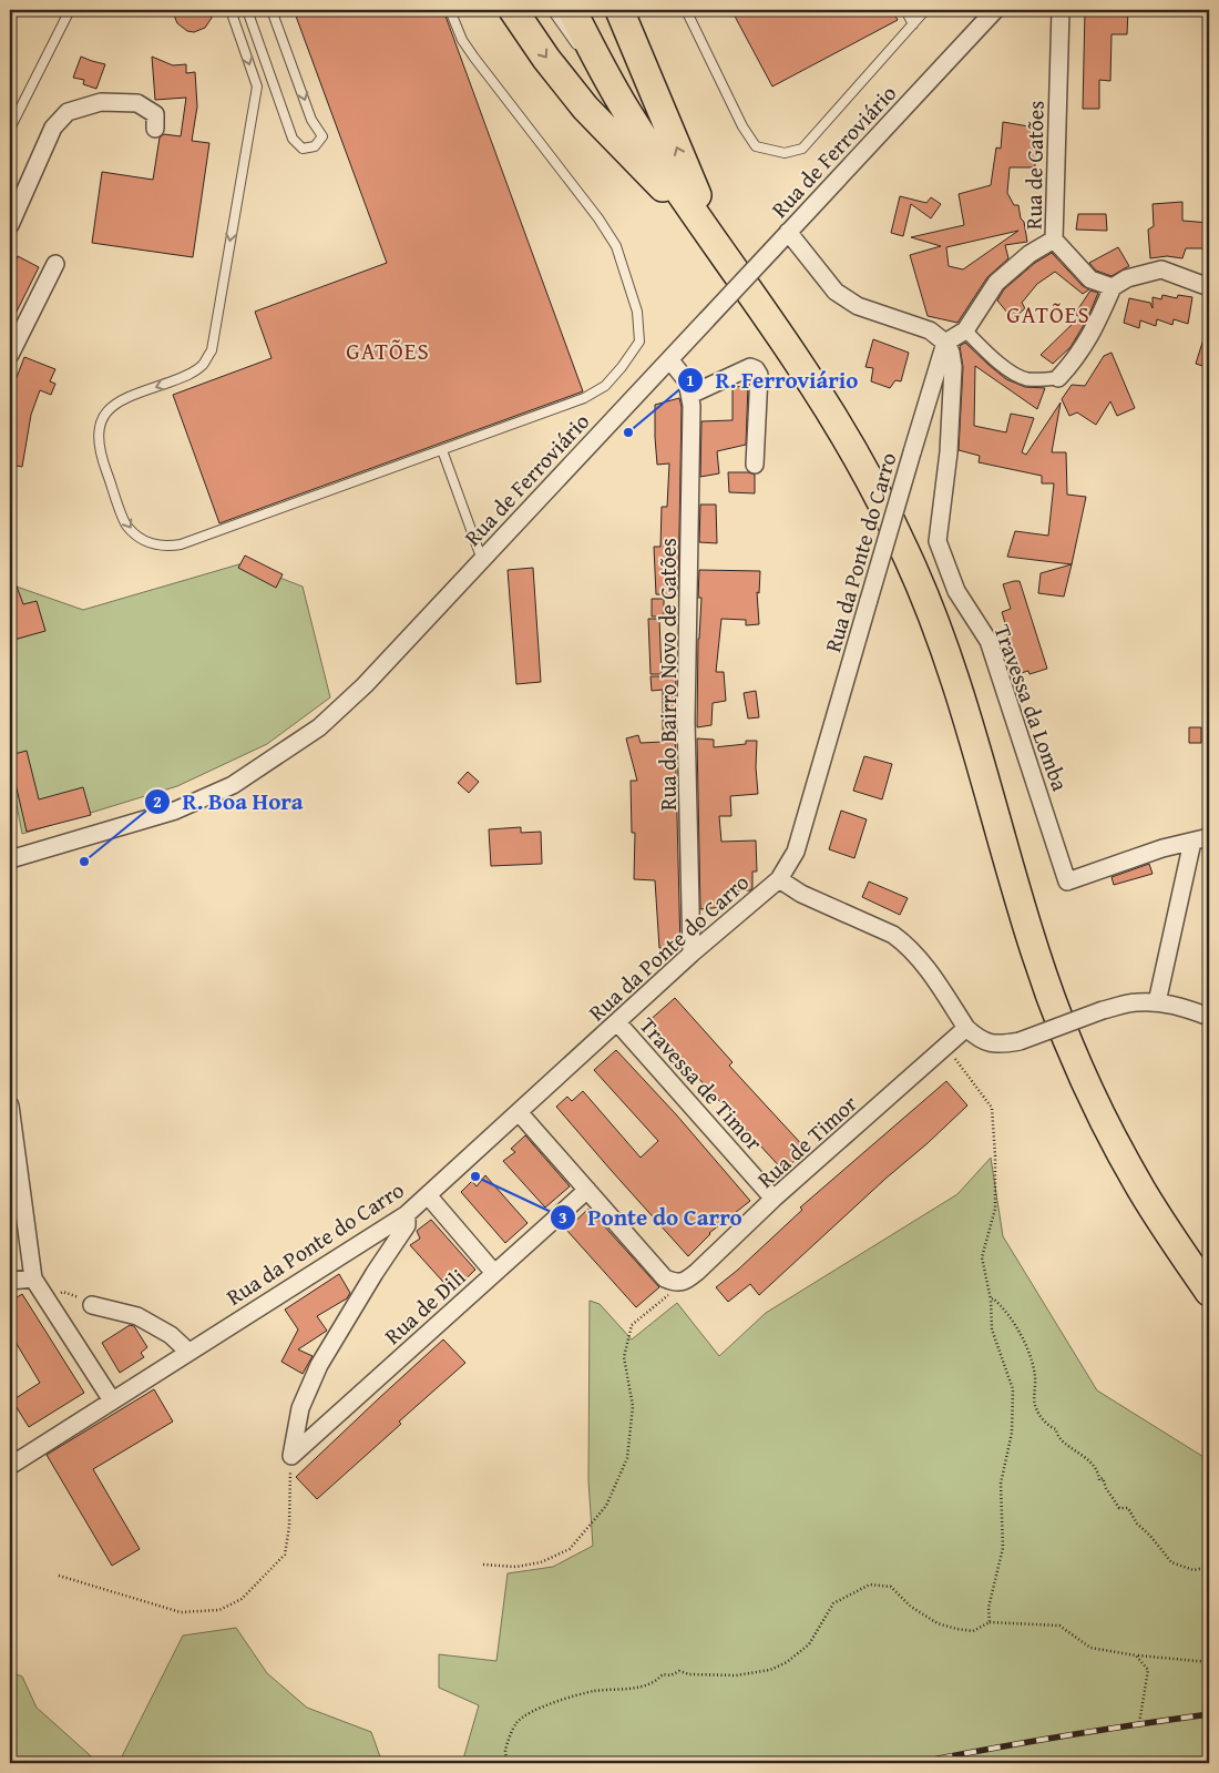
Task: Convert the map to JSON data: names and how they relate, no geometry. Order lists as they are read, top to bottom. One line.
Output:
{"streets":{"street":["Rua de Ferroviário","Rua de Gatões","Rua da Ponte do Carro","Rua do Bairro Novo de Gatões","Travessa da Lomba","Travessa de Timor","Rua de Timor","Rua de Dili"]},"crossings":[["Rua de Ferroviário","Rua do Bairro Novo de Gatões"],["Rua da Ponte do Carro","Rua do Bairro Novo de Gatões"],["Rua da Ponte do Carro","Travessa da Lomba"],["Rua da Ponte do Carro","Travessa de Timor"],["Travessa de Timor","Rua de Timor"]],"districts":["GATÕES","GATÕES"],"places":["R. Ferroviário","R. Boa Hora","Ponte do Carro"]}
